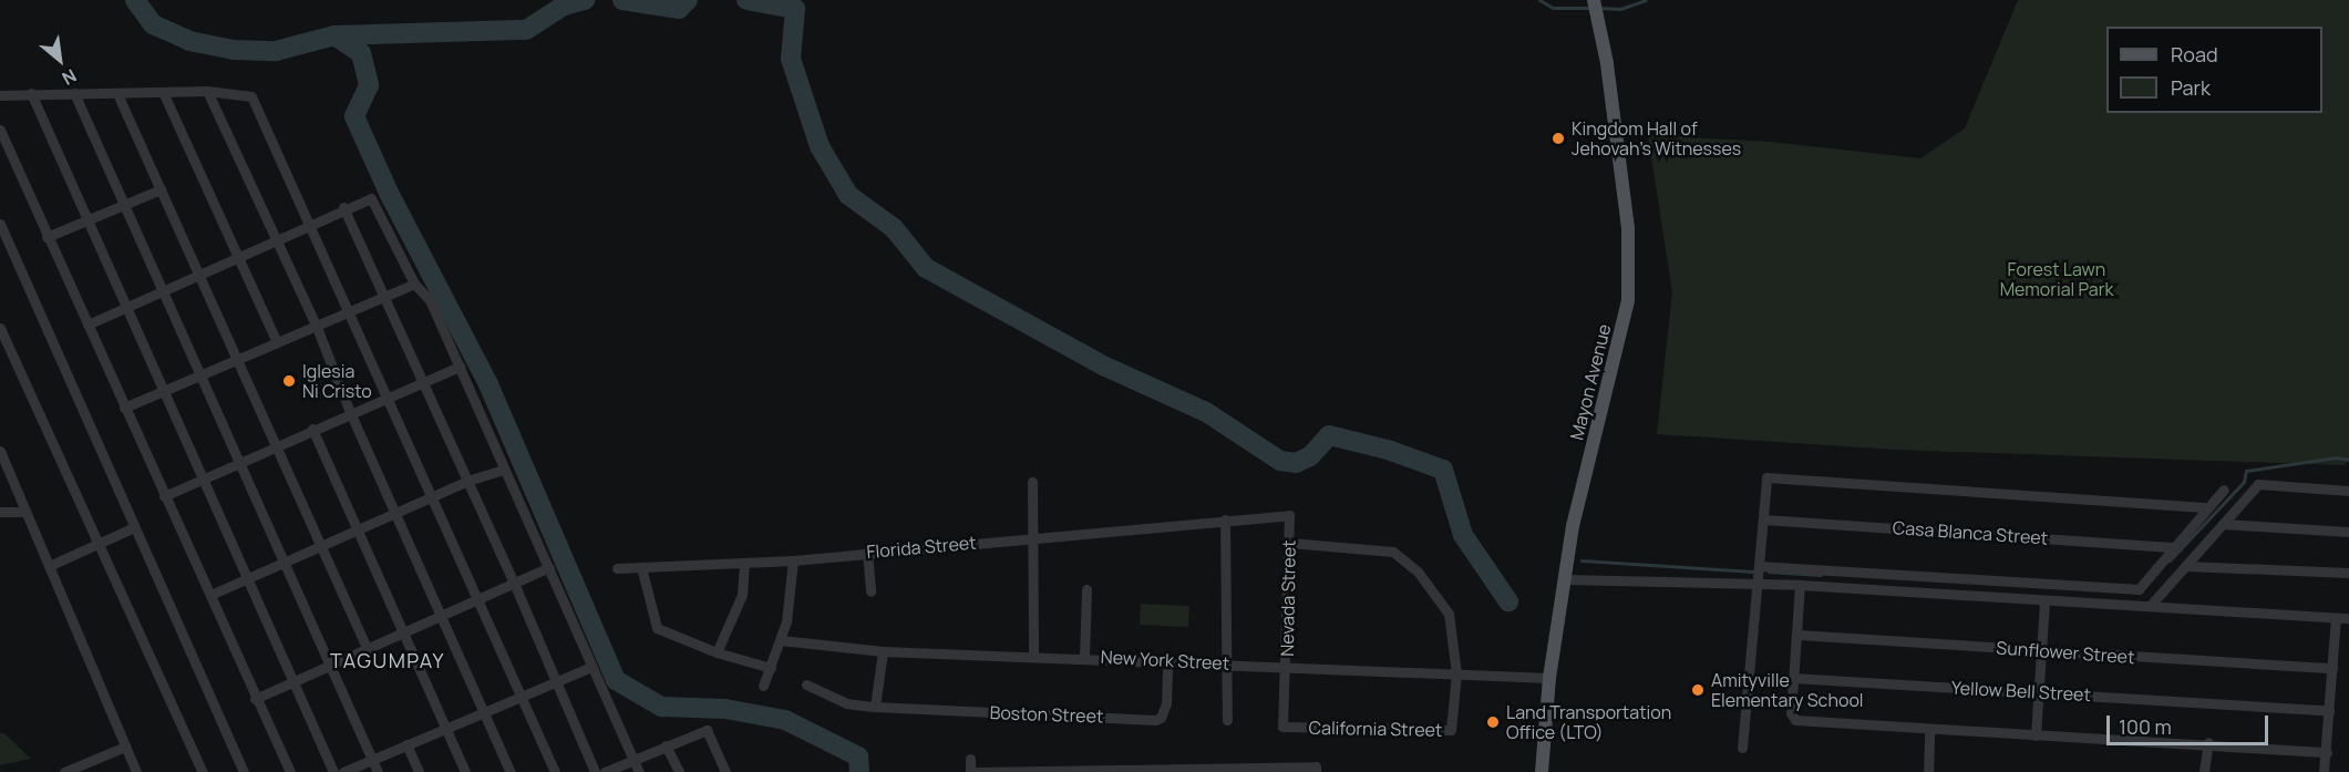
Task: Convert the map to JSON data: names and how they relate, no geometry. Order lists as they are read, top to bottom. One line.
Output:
{"streets":{"main road":["Mayon Avenue"],"street":["Casa Blanca Street","Florida Street","Nevada Street","Sunflower Street","New York Street","Yellow Bell Street","Boston Street","California Street"]},"crossings":[["Mayon Avenue","New York Street"],["Florida Street","Nevada Street"],["Nevada Street","New York Street"],["Nevada Street","California Street"],["New York Street","Boston Street"],["New York Street","California Street"]],"districts":["TAGUMPAY"],"parks":["Forest Lawn Memorial Park"],"places":["Kingdom Hall of Jehovah's Witnesses","Iglesia Ni Cristo","Amityville Elementary School","Land Transportation Office (LTO)"],"legend":["Road","Park"],"scale_bar":"100 m","north":"bottom right"}
